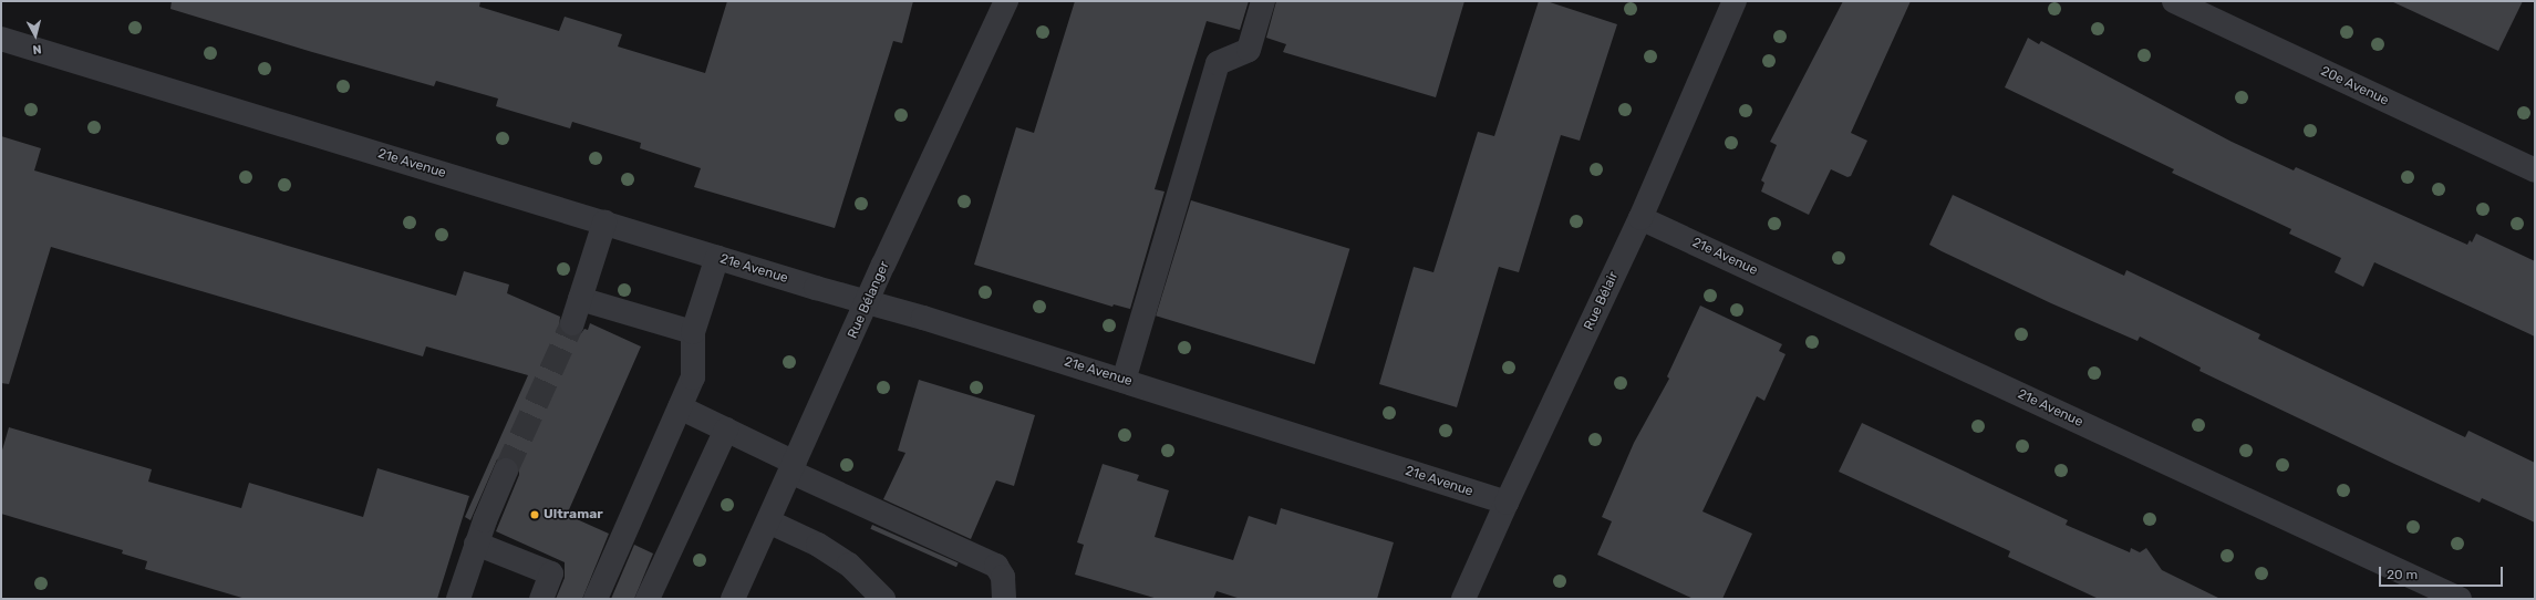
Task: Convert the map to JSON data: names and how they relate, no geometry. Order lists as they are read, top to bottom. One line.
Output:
{"streets":{"street":["20e Avenue","21e Avenue","Rue Bélanger","Rue Bélair"]},"crossings":[["21e Avenue","Rue Bélanger"],["21e Avenue","Rue Bélair"]],"places":["Ultramar"],"scale_bar":"20 m","north":"bottom"}
